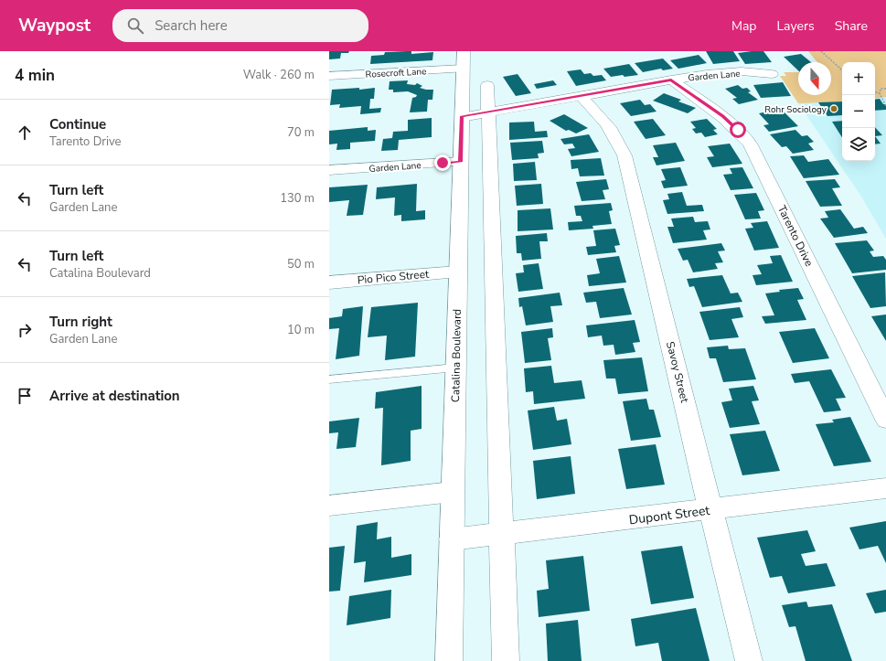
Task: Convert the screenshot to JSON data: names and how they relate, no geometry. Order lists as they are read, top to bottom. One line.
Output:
{"streets":{"street":["Rosecroft Lane","Garden Lane","Tarento Drive","Pio Pico Street","Catalina Boulevard","Savoy Street","Dupont Street"]},"crossings":[["Rosecroft Lane","Catalina Boulevard"],["Garden Lane","Tarento Drive"],["Garden Lane","Catalina Boulevard"],["Garden Lane","Savoy Street"],["Pio Pico Street","Catalina Boulevard"],["Catalina Boulevard","Dupont Street"],["Savoy Street","Dupont Street"]],"places":["Rohr Sociology"],"north":"bottom","page":{"header":"Waypost","search":"Search here","nav":["Map","Layers","Share"],"heading":["4 min","Walk · 260 m"],"map_buttons":["+","−"],"list":[["Continue","Tarento Drive","70 m"],["Turn left","Garden Lane","130 m"],["Turn left","Catalina Boulevard","50 m"],["Turn right","Garden Lane","10 m"],"Arrive at destination"]}}
